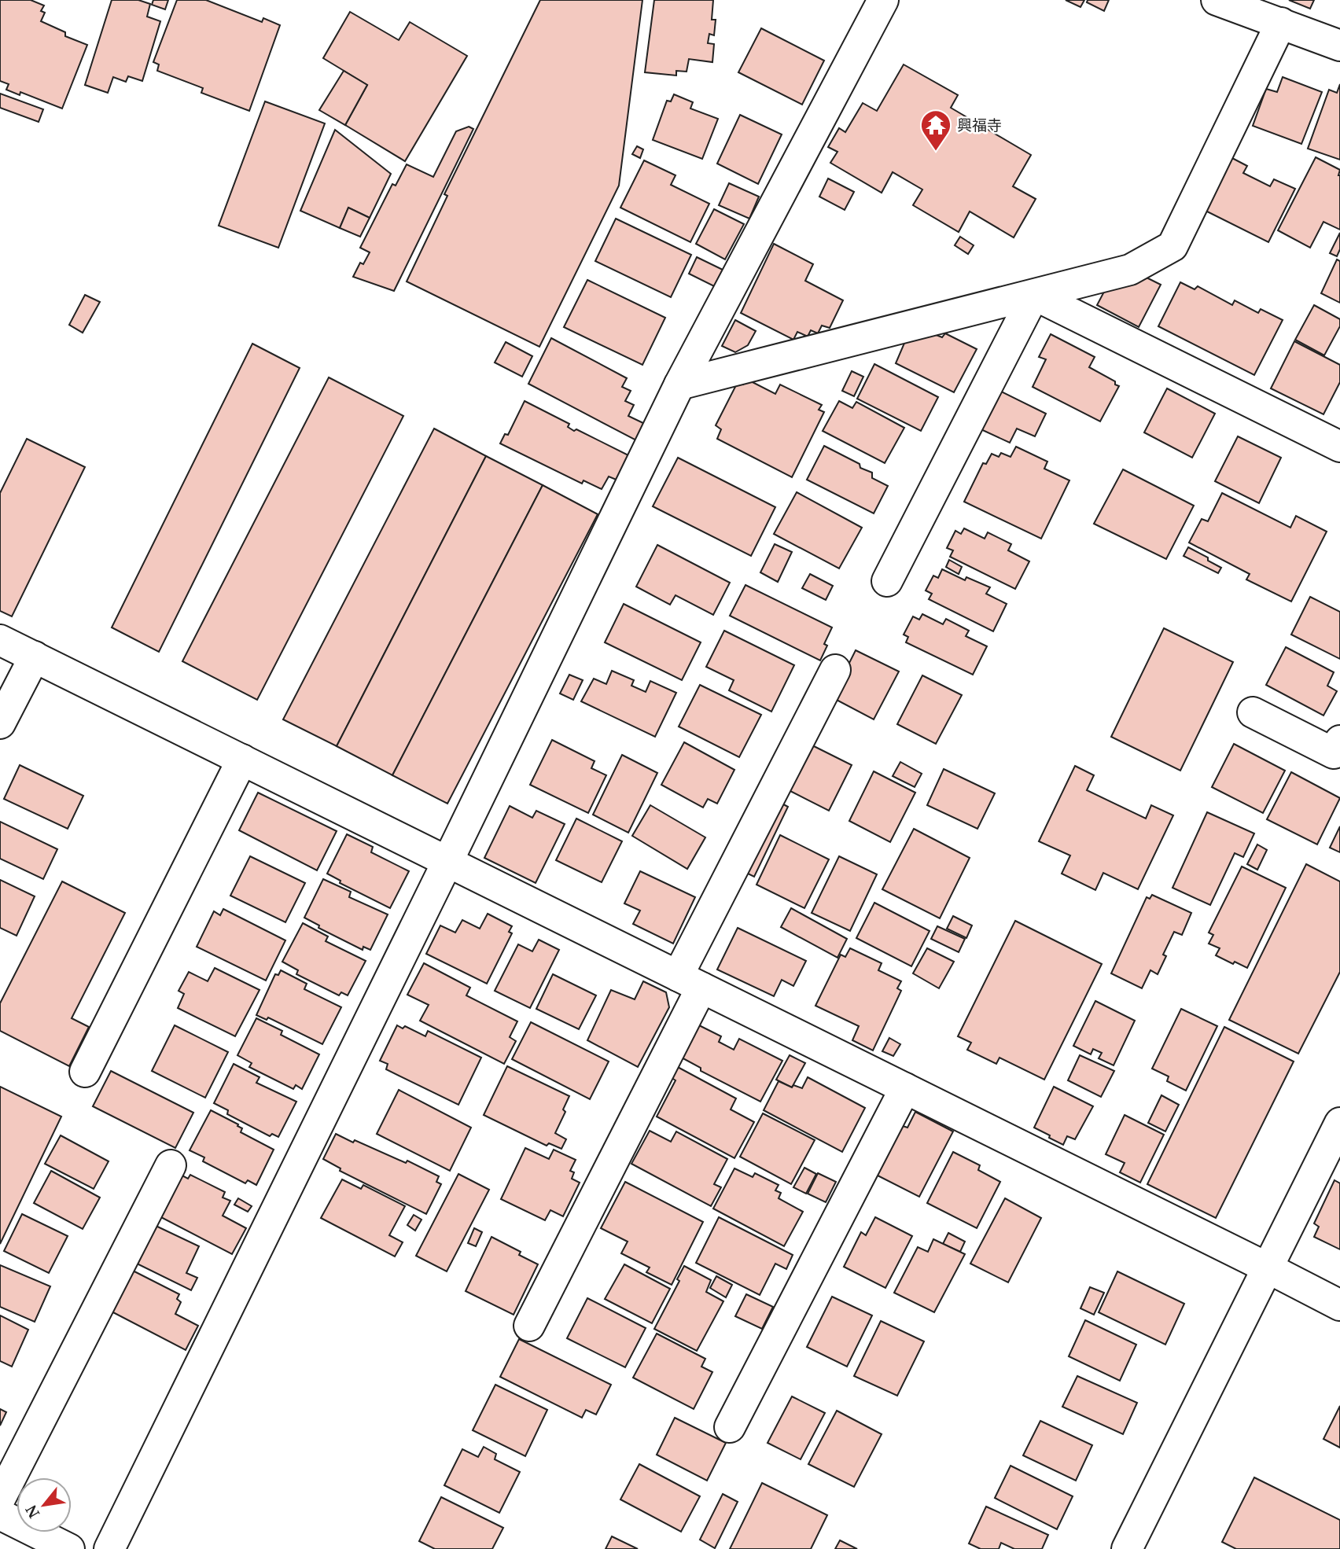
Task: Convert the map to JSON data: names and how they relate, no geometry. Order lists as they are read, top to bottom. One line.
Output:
{"places":{"temple":["興福寺"]},"north":"bottom left"}
